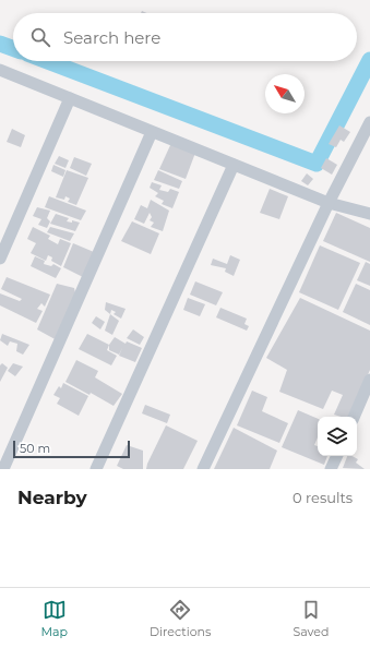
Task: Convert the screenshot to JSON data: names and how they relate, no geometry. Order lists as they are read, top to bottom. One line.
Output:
{"scale_bar":"50 m","north":"top left","page":{"search":"Search here","scale":"50 m","heading":["Nearby","0 results"],"nav":["Map","Directions","Saved"]}}
